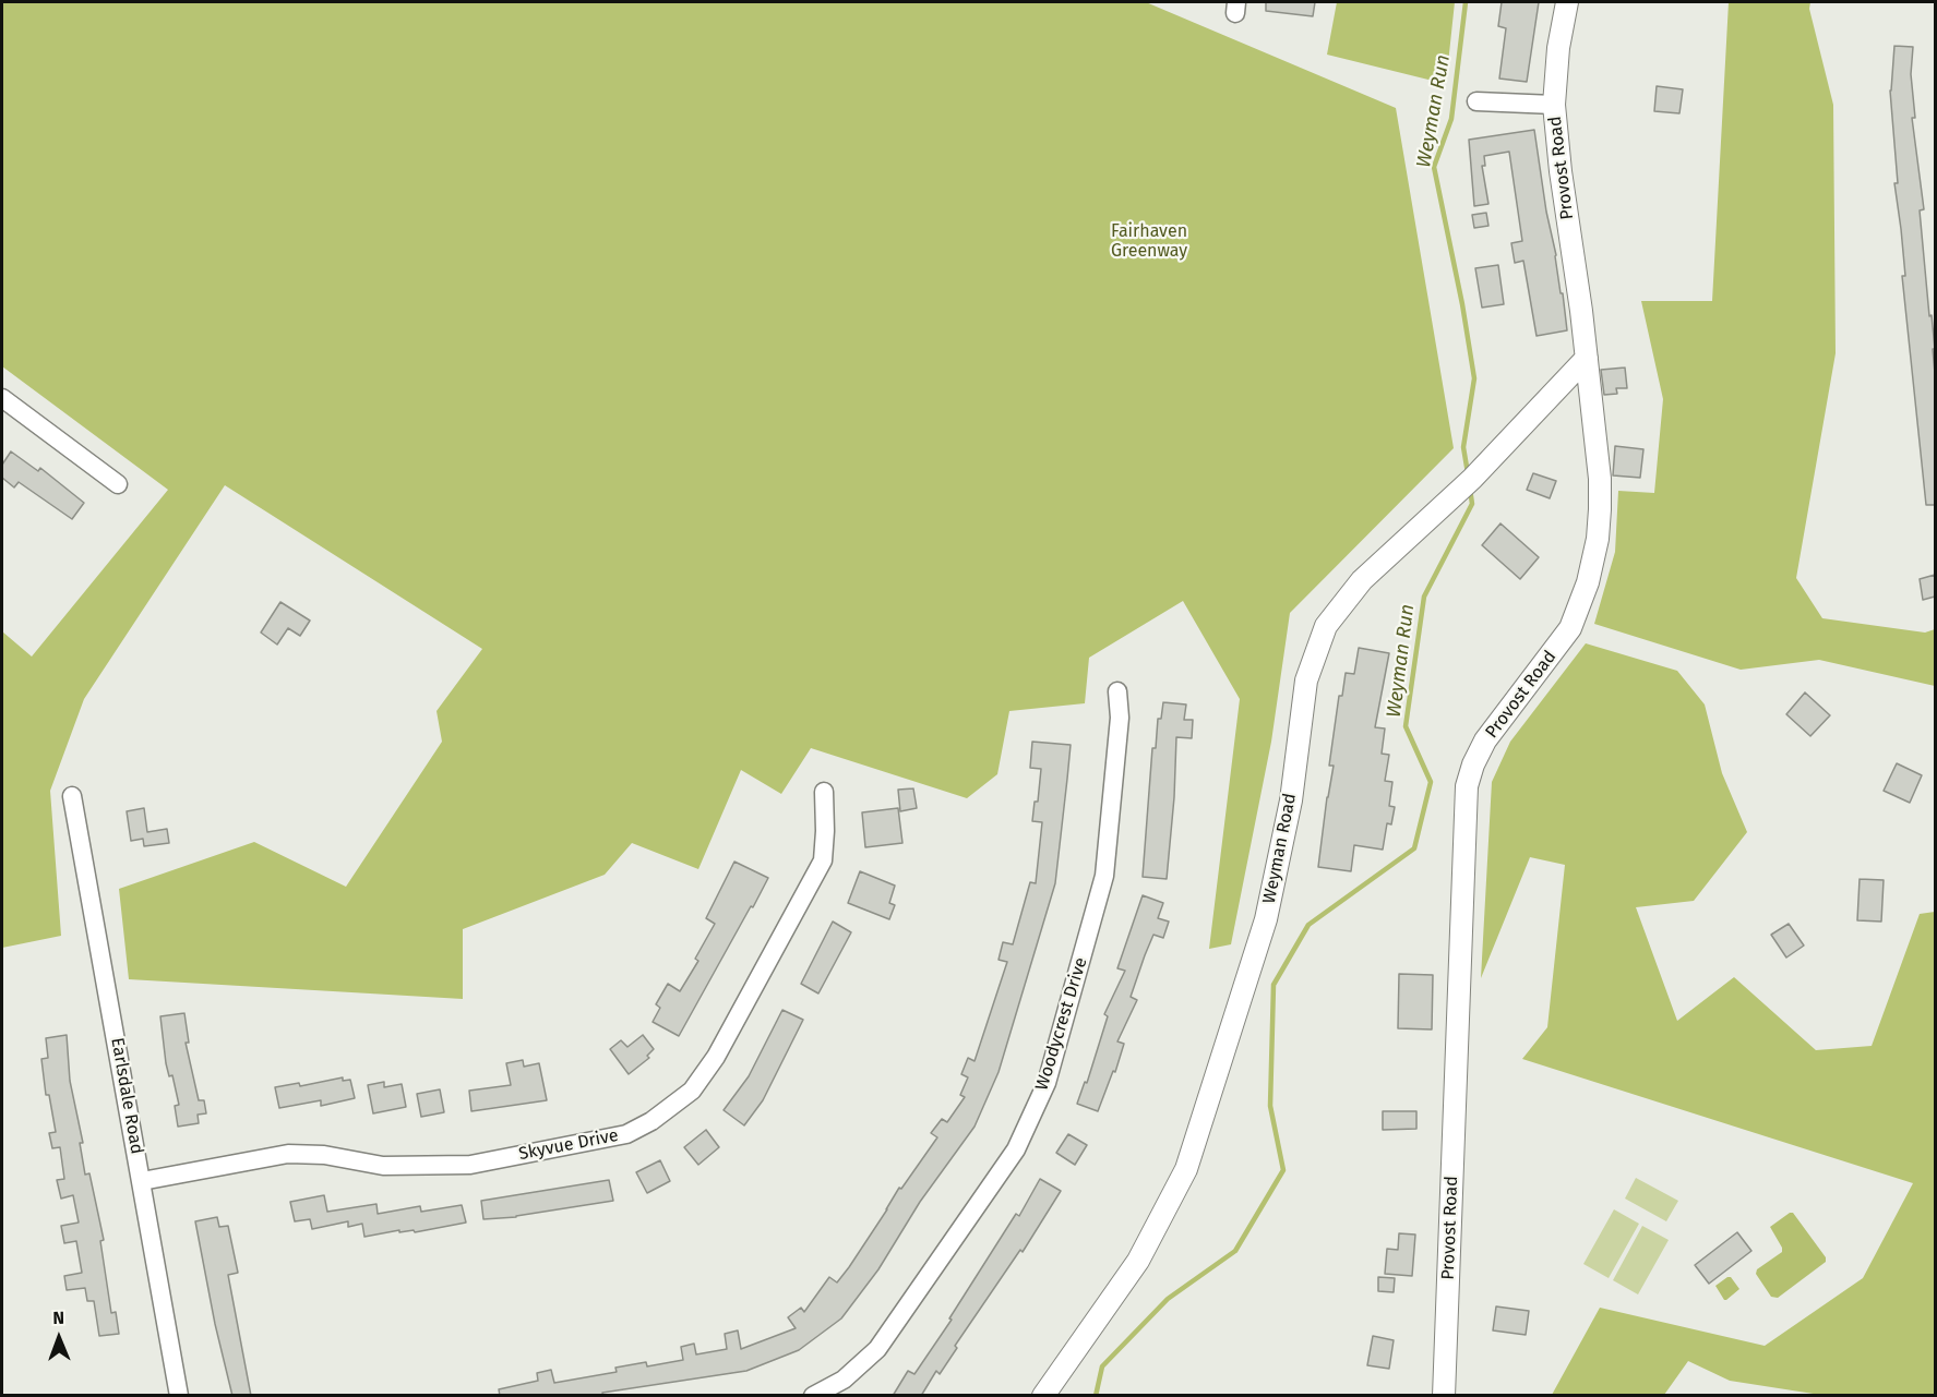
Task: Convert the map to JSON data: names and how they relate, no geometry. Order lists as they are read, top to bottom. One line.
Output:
{"streets":{"street":["Provost Road","Weyman Road","Woodycrest Drive","Earlsdale Road","Skyvue Drive"]},"crossings":[["Provost Road","Weyman Road"],["Earlsdale Road","Skyvue Drive"]],"water":["Weyman Run"],"parks":["Fairhaven Greenway"],"north":"top"}
